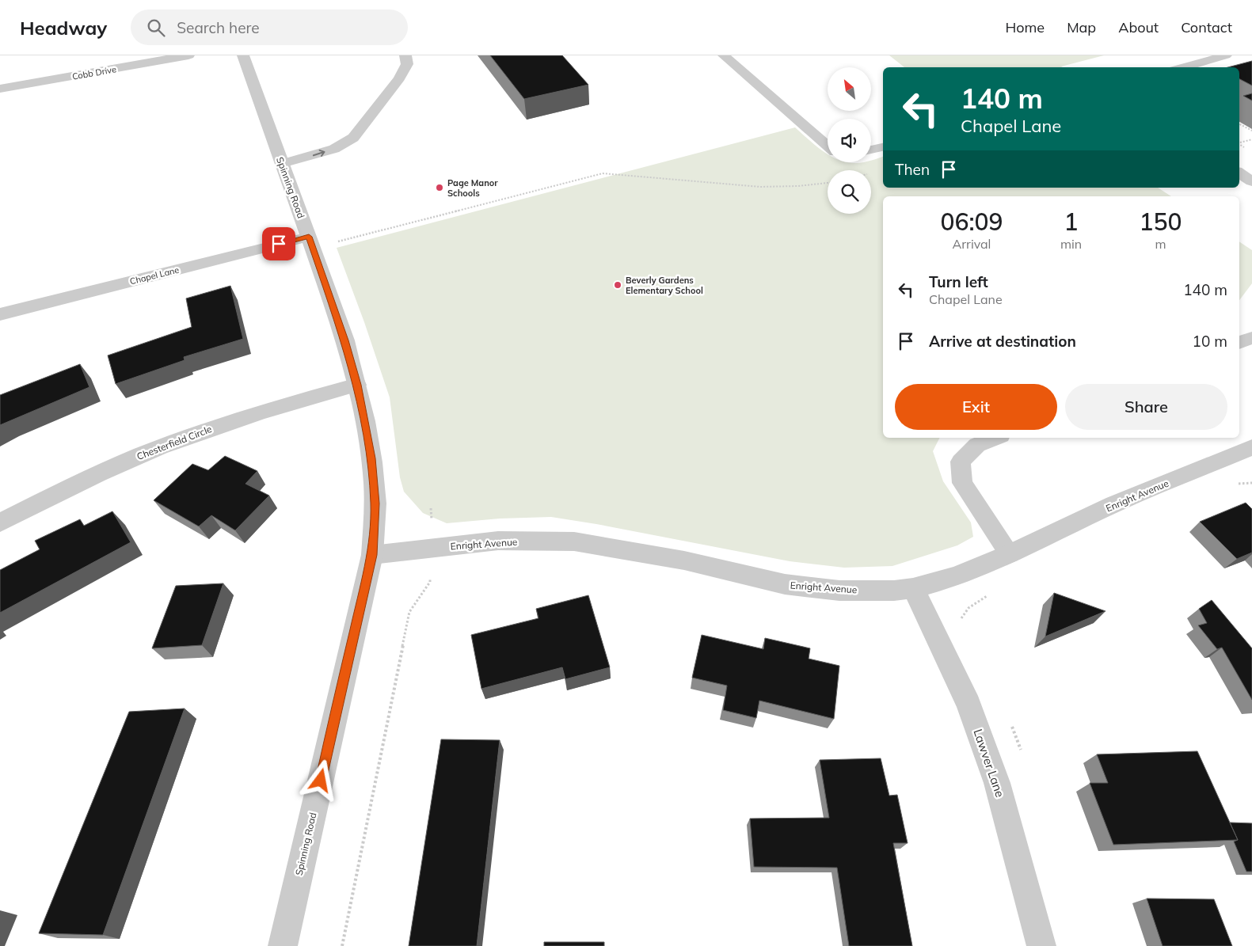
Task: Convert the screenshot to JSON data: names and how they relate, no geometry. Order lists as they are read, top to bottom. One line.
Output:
{"streets":{"street":["Cobb Drive","Spinning Road","Chapel Lane","Chesterfield Circle","Enright Avenue","Lawver Lane"]},"crossings":[["Spinning Road","Chapel Lane"],["Spinning Road","Chesterfield Circle"],["Spinning Road","Enright Avenue"],["Enright Avenue","Lawver Lane"]],"places":["Page Manor Schools","Beverly Gardens Elementary School"],"north":"top left","page":{"header":"Headway","search":"Search here","nav":["Home","Map","About","Contact"],"turn":["140 m","Chapel Lane"],"then":"Then","eta":["06:09","Arrival","1","min","150","m"],"list":[{"name":"Turn left","note":"Chapel Lane","value":"140 m"},{"name":"Arrive at destination","value":"10 m"}],"buttons":["Exit","Share"]}}
